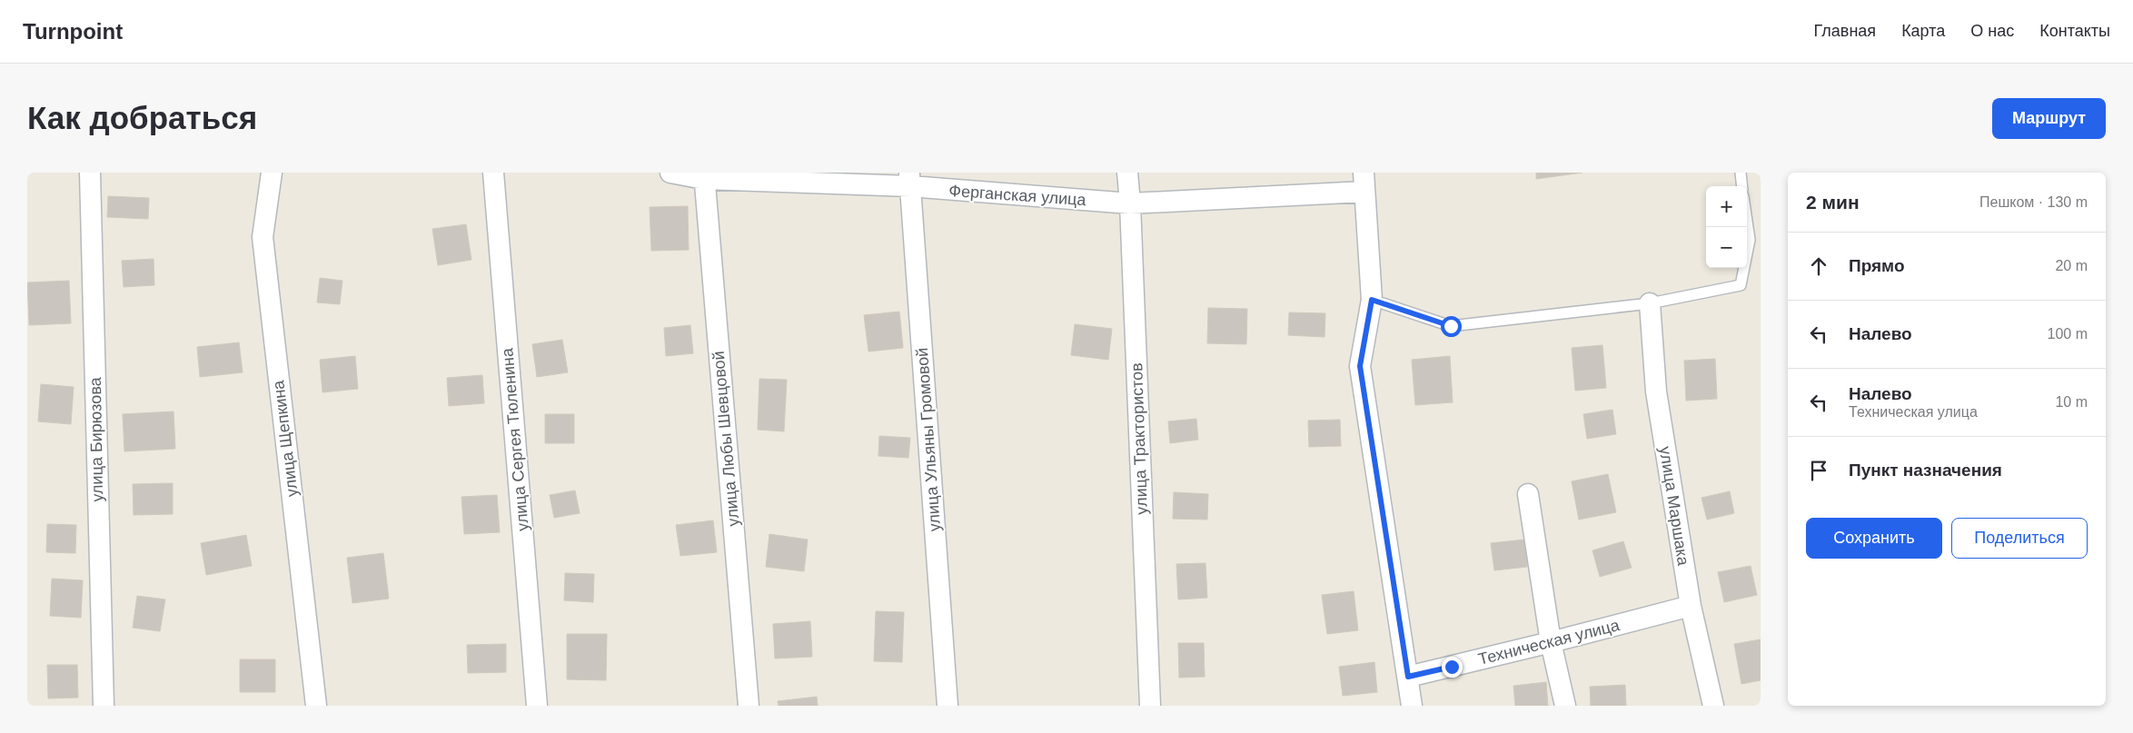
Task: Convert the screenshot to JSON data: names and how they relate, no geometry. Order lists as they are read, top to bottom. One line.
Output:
{"streets":{"street":["Ферганская улица","улица Щепкина","улица Любы Шевцовой","улица Трактористов","улица Бирюзова","улица Сергея Тюленина","улица Ульяны Громовой","улица Маршака","Техническая улица"]},"crossings":[["Ферганская улица","улица Любы Шевцовой"],["Ферганская улица","улица Трактористов"],["Ферганская улица","улица Ульяны Громовой"],["улица Маршака","Техническая улица"]],"page":{"header":"Turnpoint","nav":["Главная","Карта","О нас","Контакты"],"buttons":["Маршрут",["Сохранить","Поделиться"]],"title":"Как добраться","heading":["2 мин","Пешком · 130 m"],"map_buttons":["+","−"],"list":[["Прямо","20 m"],["Налево","100 m"],["Налево","Техническая улица","10 m"],"Пункт назначения"]}}
